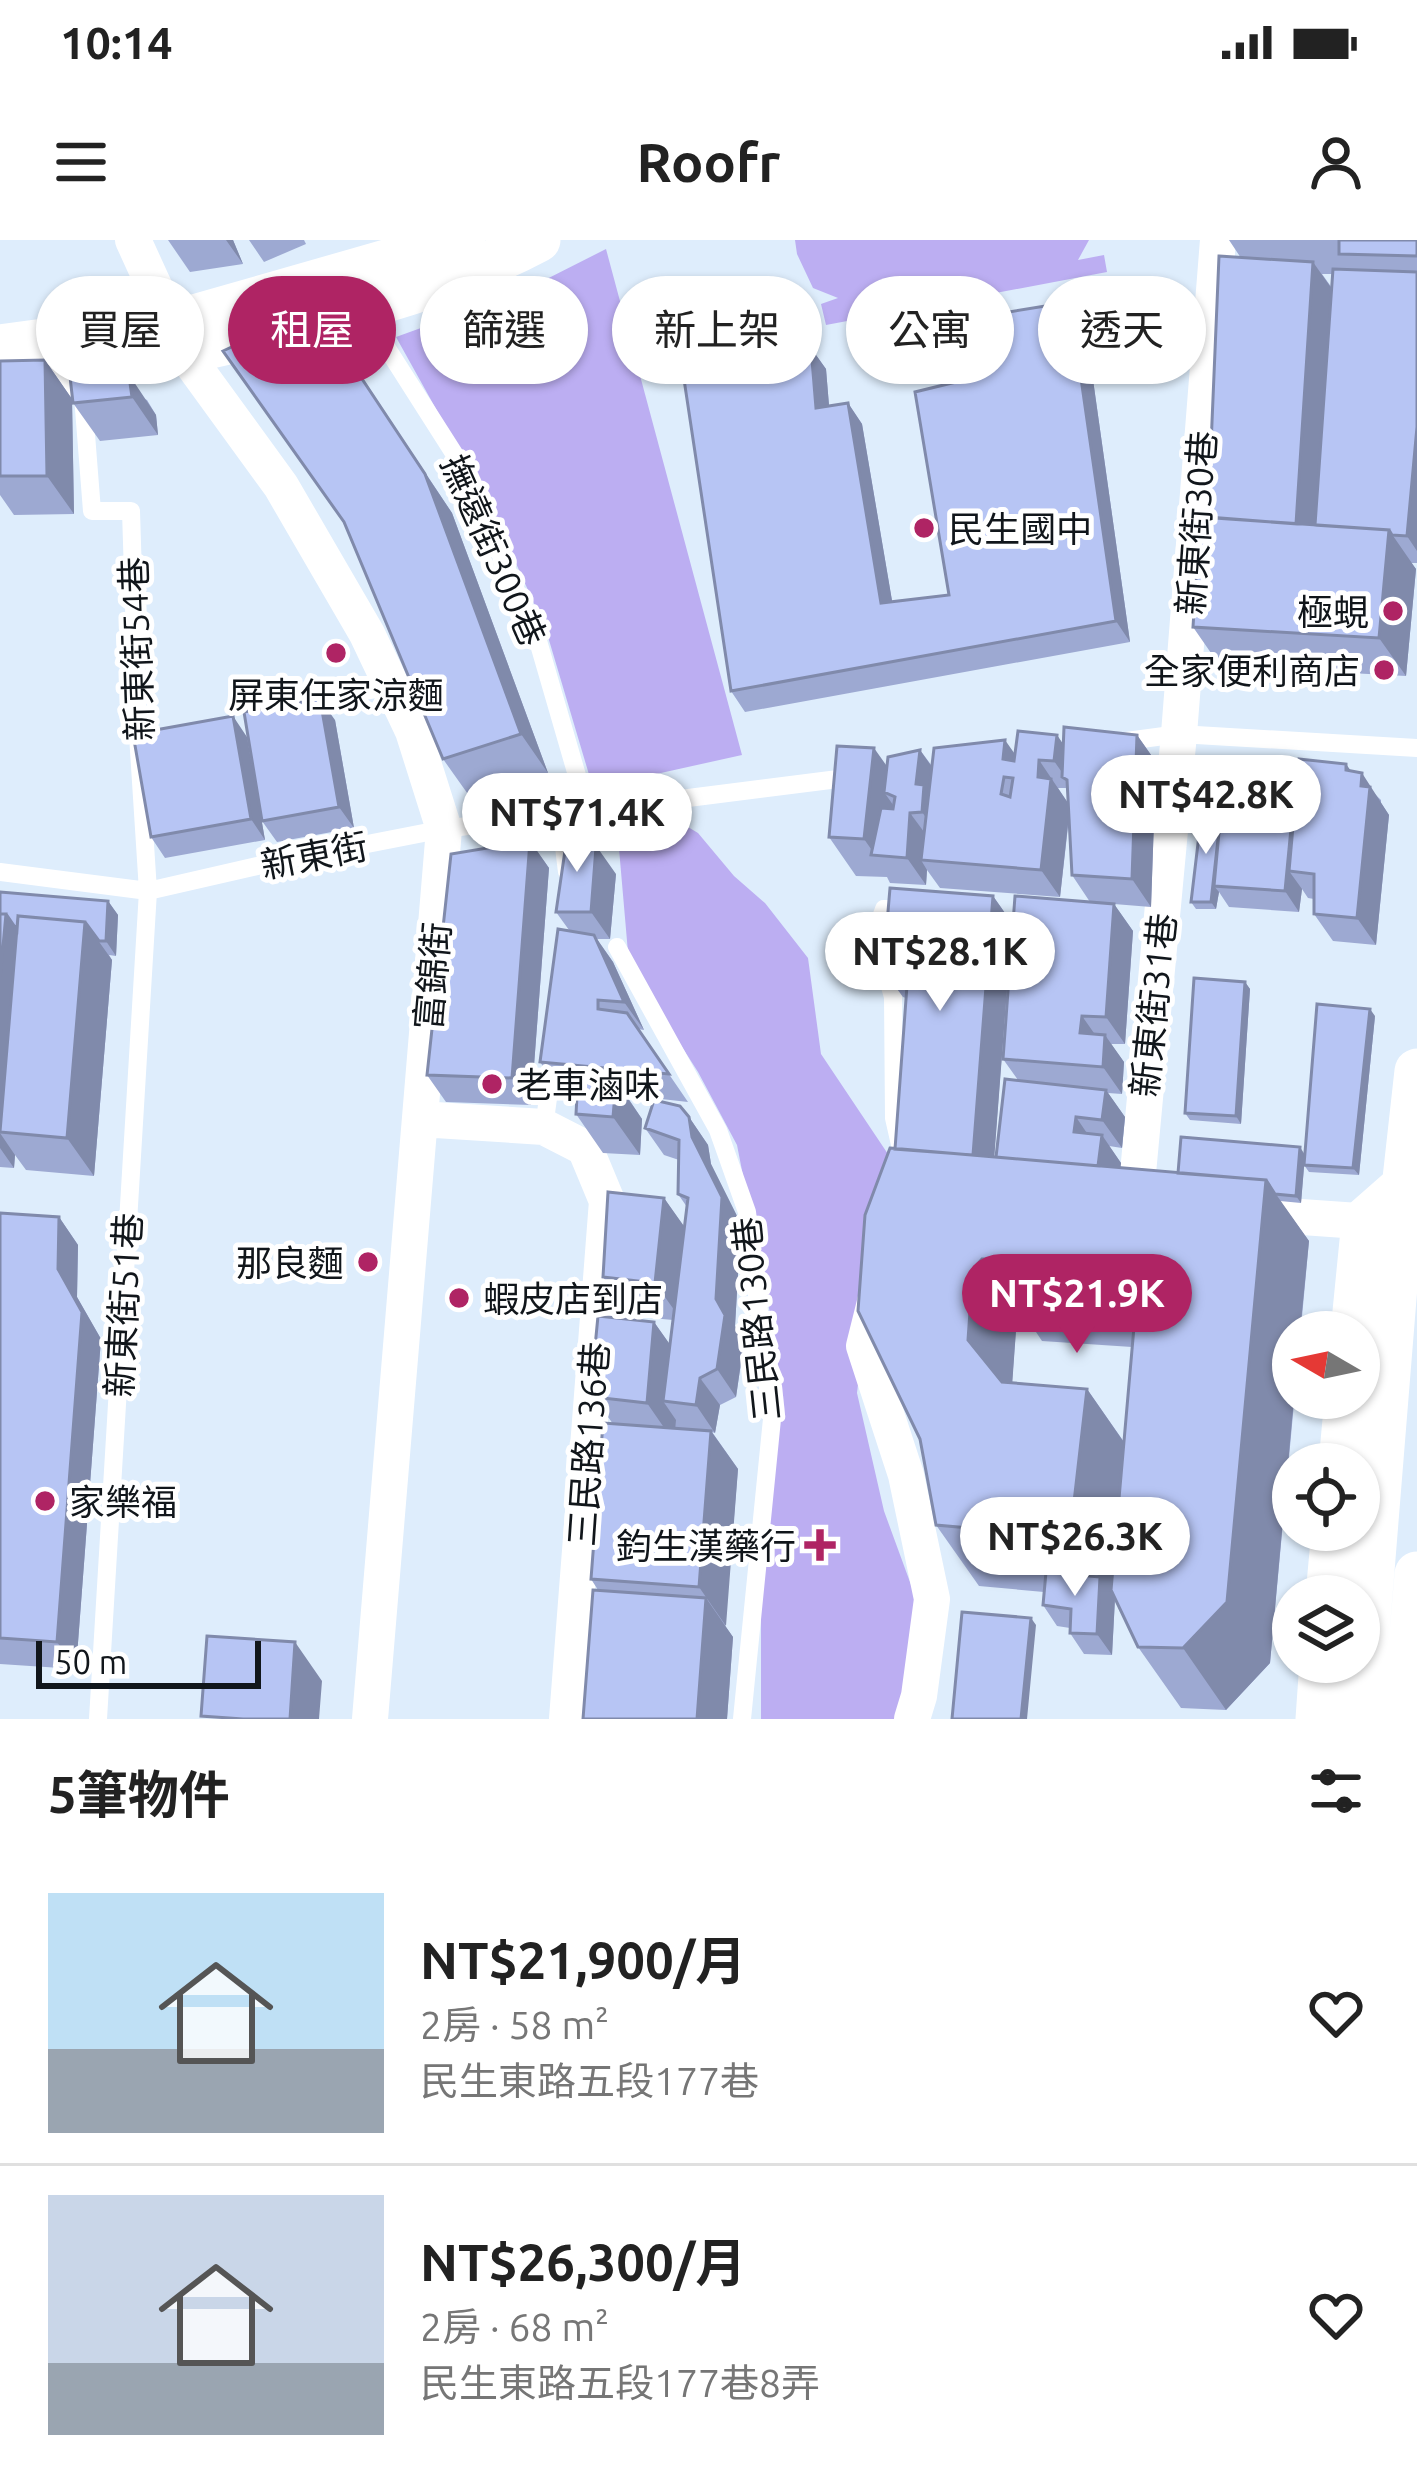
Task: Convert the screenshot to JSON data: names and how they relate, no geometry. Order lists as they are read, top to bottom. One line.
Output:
{"streets":{"street":["新東街30巷","富錦街","新東街31巷","三民路136巷"],"lane":["撫遠街300巷","新東街54巷","新東街","新東街51巷","三民路130巷"]},"crossings":[["新東街30巷","新東街31巷"],["撫遠街300巷","新東街"],["新東街54巷","新東街"],["新東街54巷","新東街51巷"],["新東街","富錦街"],["新東街","新東街51巷"]],"places":{"other":["民生國中","極蜆","屏東任家涼麵","全家便利商店","老車滷味","那良麵","蝦皮店到店","家樂福"],"health":["鈞生漢藥行"]},"scale_bar":"50 m","north":"left","page":{"status":"10:14","header":"Roofr","chip":["買屋","租屋","篩選","新上架","公寓","透天"],"price":["NT$42.8K","NT$71.4K","NT$28.1K","NT$21.9K","NT$26.3K"],"scale":"50 m","heading":"5筆物件","list":[{"name":"NT$21,900/月","note":"2房 · 58 m² · 民生東路五段177巷"},{"name":"NT$26,300/月","note":"2房 · 68 m² · 民生東路五段177巷8弄"}]}}
